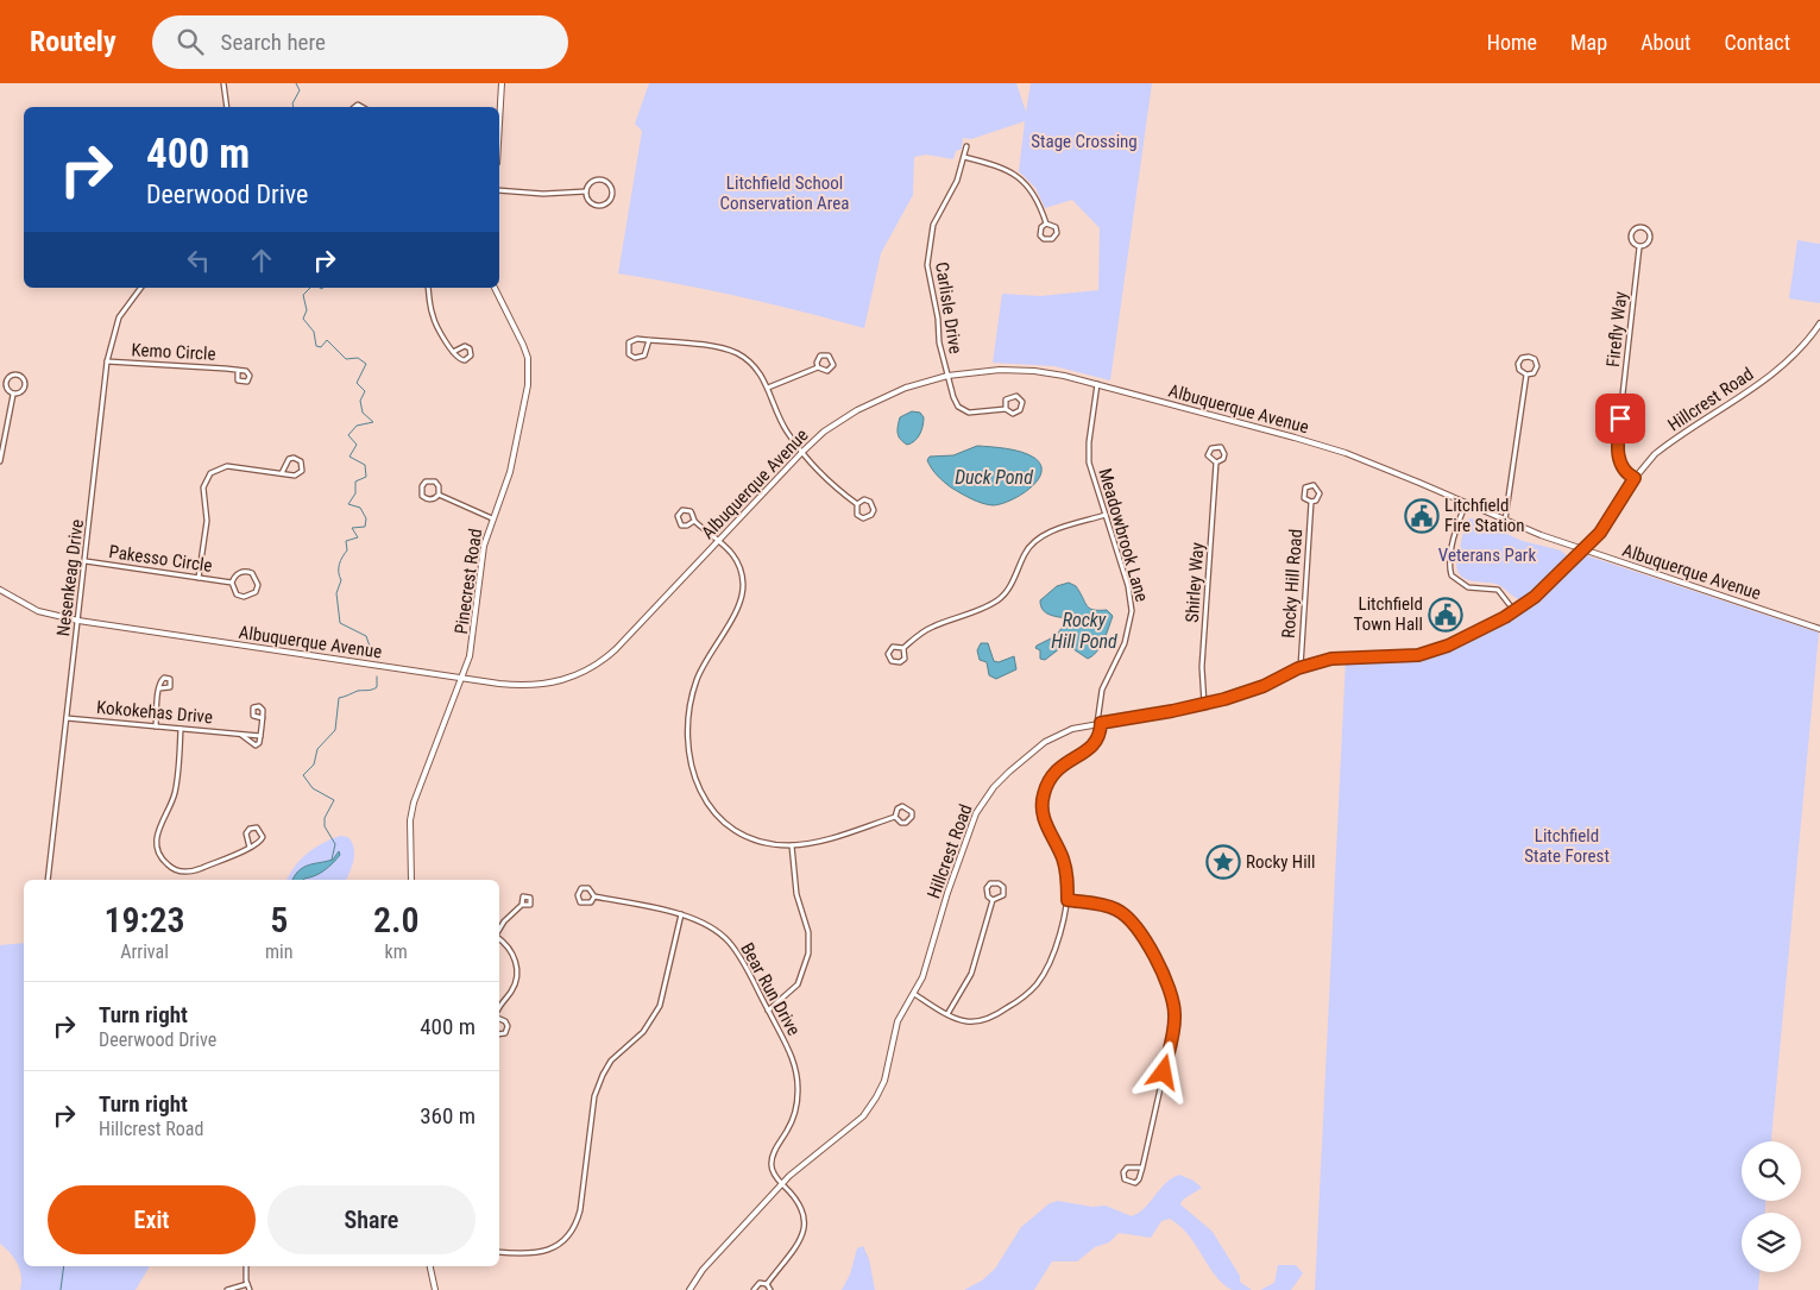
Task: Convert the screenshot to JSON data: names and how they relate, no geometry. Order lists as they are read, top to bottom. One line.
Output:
{"streets":{"street":["Carlisle Drive","Firefly Way","Kemo Circle","Hillcrest Road","Albuquerque Avenue","Meadowbrook Lane","Pakesso Circle","Nesenkeag Drive","Pinecrest Road","Shirley Way","Rocky Hill Road","Kokokehas Drive","Bear Run Drive"]},"crossings":[["Carlisle Drive","Albuquerque Avenue"],["Firefly Way","Hillcrest Road"],["Kemo Circle","Nesenkeag Drive"],["Hillcrest Road","Albuquerque Avenue"],["Hillcrest Road","Meadowbrook Lane"],["Hillcrest Road","Shirley Way"],["Hillcrest Road","Rocky Hill Road"],["Hillcrest Road","Bear Run Drive"],["Albuquerque Avenue","Meadowbrook Lane"],["Albuquerque Avenue","Nesenkeag Drive"],["Albuquerque Avenue","Pinecrest Road"],["Pakesso Circle","Nesenkeag Drive"],["Nesenkeag Drive","Kokokehas Drive"]],"water":["Duck Pond","Rocky Hill Pond"],"parks":["Stage Crossing","Litchfield School Conservation Area","Veterans Park","Litchfield State Forest"],"places":{"public building":["Litchfield Fire Station","Litchfield Town Hall"],"place":["Rocky Hill"]},"page":{"header":"Routely","search":"Search here","nav":["Home","Map","About","Contact"],"turn":["400 m","Deerwood Drive"],"eta":["19:23","Arrival","5","min","2.0","km"],"list":[{"name":"Turn right","note":"Deerwood Drive","value":"400 m"},{"name":"Turn right","note":"Hillcrest Road","value":"360 m"}],"buttons":["Exit","Share"]}}
